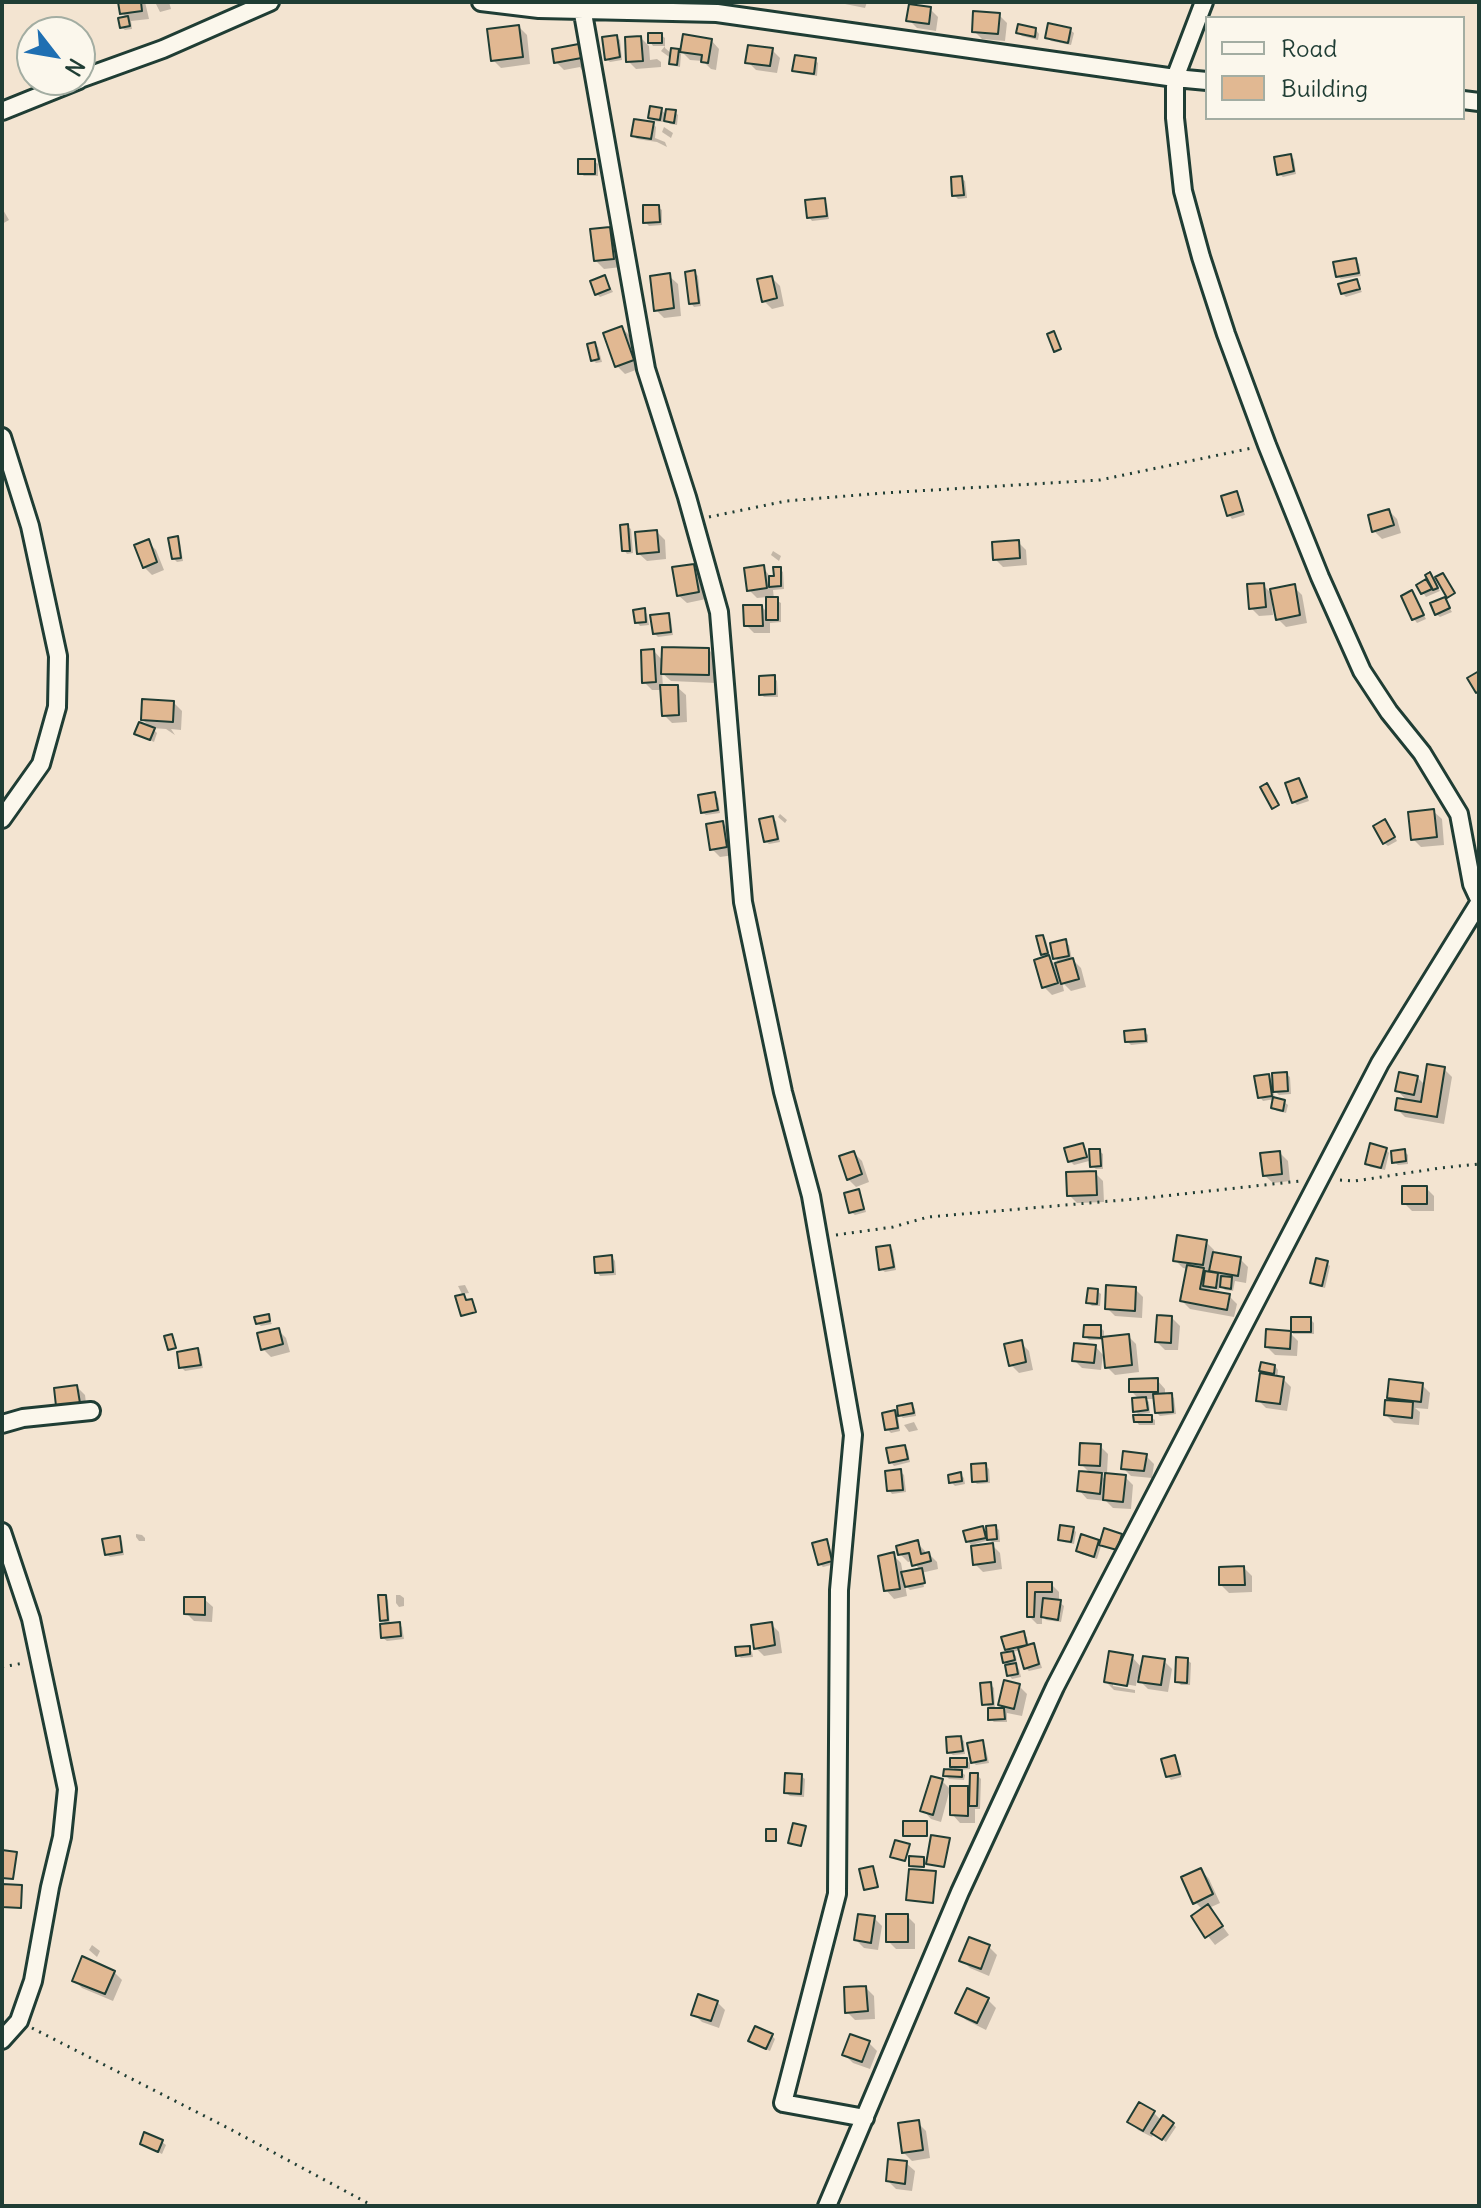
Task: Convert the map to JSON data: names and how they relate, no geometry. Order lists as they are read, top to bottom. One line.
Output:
{"legend":["Road","Building"],"north":"bottom right"}
